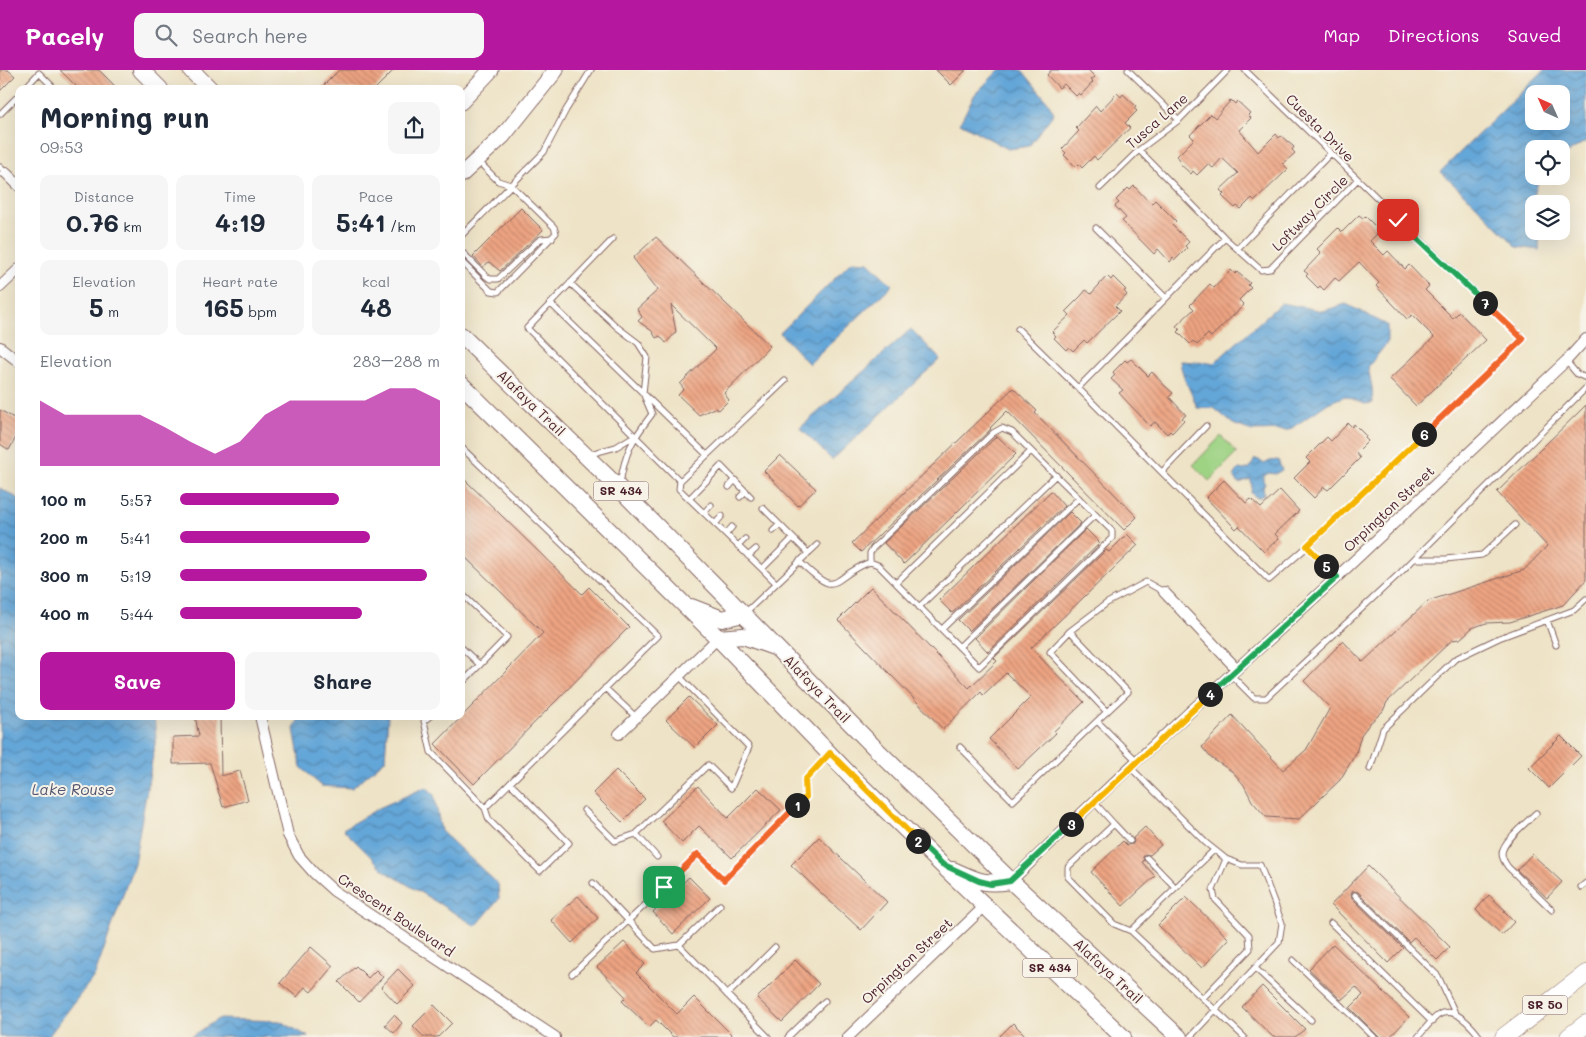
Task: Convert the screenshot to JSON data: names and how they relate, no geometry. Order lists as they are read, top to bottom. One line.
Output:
{"streets":{"highway":["SR 50"],"main road":["Alafaya Trail","SR 434"],"street":["Orpington Street","Crescent Boulevard"],"lane":["Tusca Lane","Cuesta Drive","Loftway Circle"]},"crossings":[["Cuesta Drive","Loftway Circle"],["Alafaya Trail","Orpington Street"],["SR 434","Orpington Street"]],"water":["Lake Rouse"],"north":"top left","page":{"header":"Pacely","search":"Search here","nav":["Map","Directions","Saved"],"heading":["Morning run","09:53"],"stats":[["Distance","0.76 km"],["Time","4:19"],["Pace","5:41 /km"],["Elevation","5 m"],["Heart rate","165 bpm"],["kcal","48"]],"pins":["7","6","5","4","1","3","2"],"chart":["Elevation","283–288 m"],"list":[{"name":"100 m","note":"5:57"},{"name":"200 m","note":"5:41"},{"name":"300 m","note":"5:19"},{"name":"400 m","note":"5:44"}],"buttons":["Save","Share"]}}
